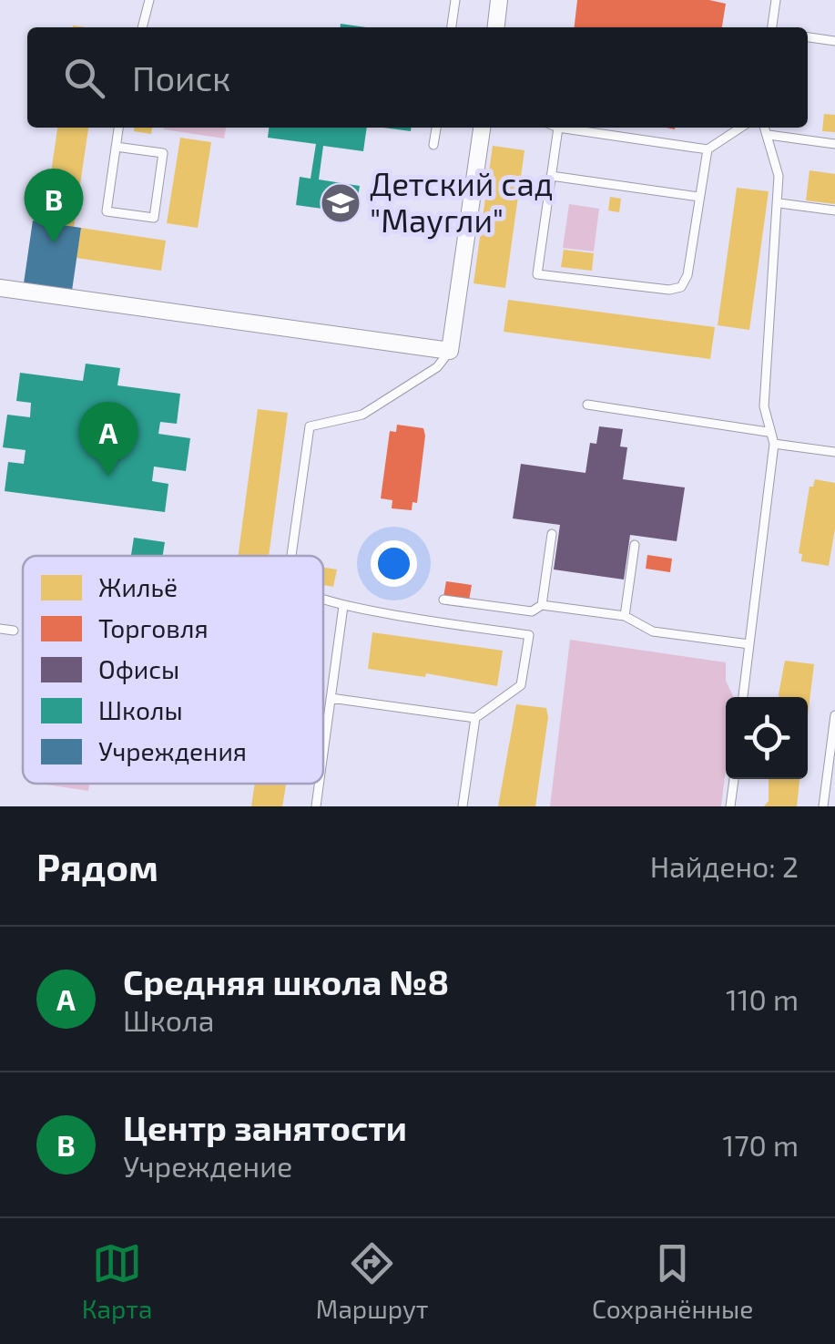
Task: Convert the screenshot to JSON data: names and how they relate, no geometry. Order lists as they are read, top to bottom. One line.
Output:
{"places":{"school or university":["Детский сад \"Маугли\""]},"legend":["Жильё","Торговля","Офисы","Школы","Учреждения"],"page":{"search":"Поиск","pins":["B","A"],"heading":["Рядом","Найдено: 2"],"list":[{"mark":"A","name":"Средняя школа №8","note":"Школа","value":"110 m"},{"mark":"B","name":"Центр занятости","note":"Учреждение","value":"170 m"}],"nav":["Карта","Маршрут","Сохранённые"]}}
